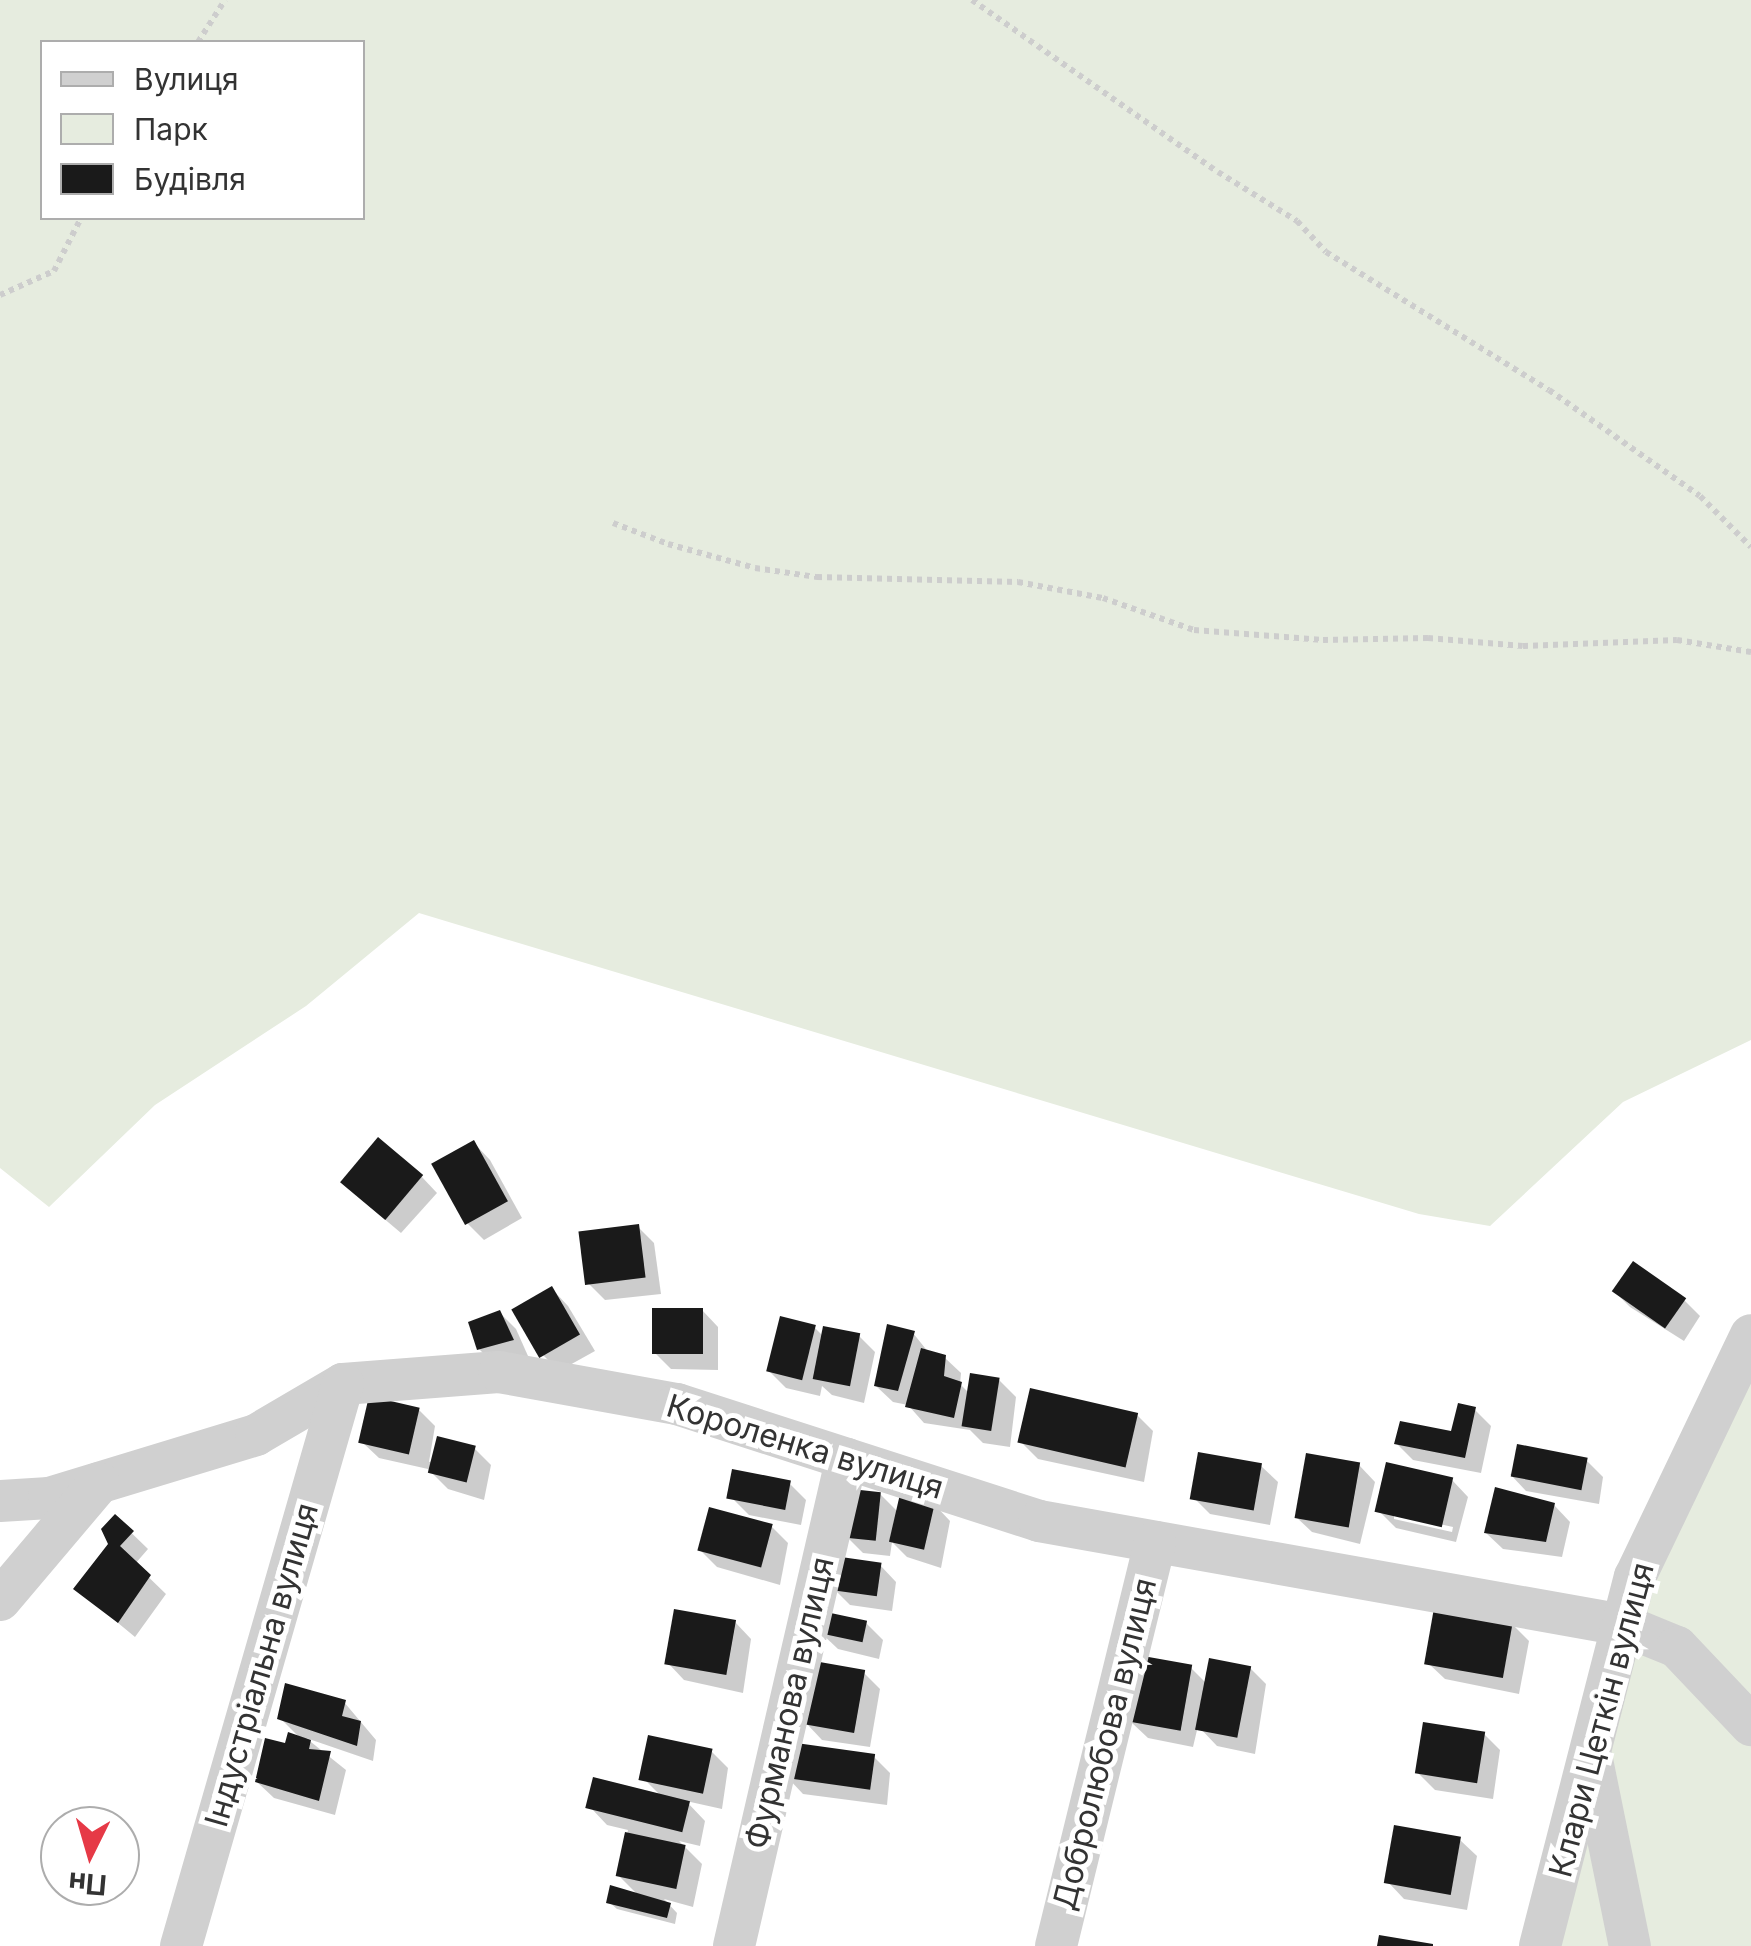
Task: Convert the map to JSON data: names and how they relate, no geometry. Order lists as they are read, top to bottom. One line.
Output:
{"streets":{"street":["Короленка вулиця","Індустріальна вулиця","Фурманова вулиця","Клари Цеткін вулиця","Добролюбова вулиця"]},"crossings":[["Короленка вулиця","Індустріальна вулиця"],["Короленка вулиця","Фурманова вулиця"],["Короленка вулиця","Клари Цеткін вулиця"],["Короленка вулиця","Добролюбова вулиця"]],"legend":["Вулиця","Парк","Будівля"],"north":"bottom"}
